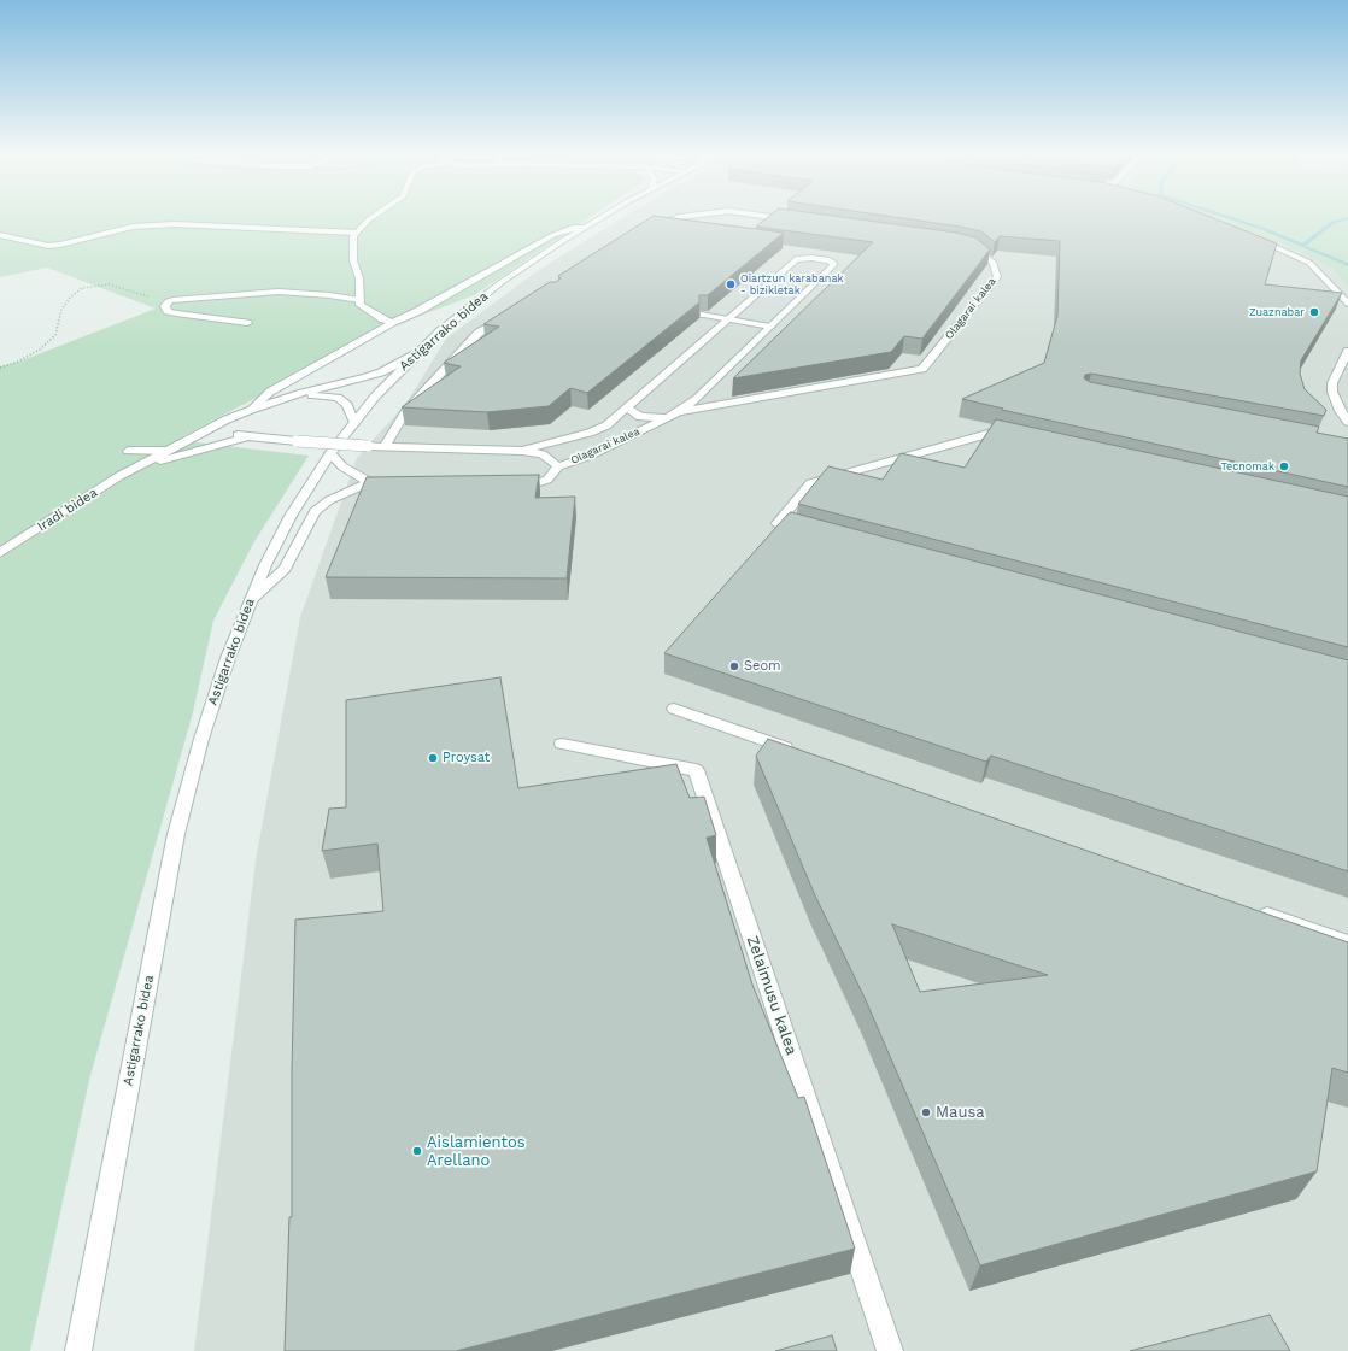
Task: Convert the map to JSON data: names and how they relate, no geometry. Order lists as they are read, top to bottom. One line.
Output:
{"streets":{"street":["Olagarai kalea","Astigarrako bidea","Iradi bidea","Zelaimusu kalea"]},"places":["Oiartzun karabanak - bizikletak","Zuaznabar","Tecnomak","Seom","Proysat","Mausa","Aislamientos Arellano"]}
